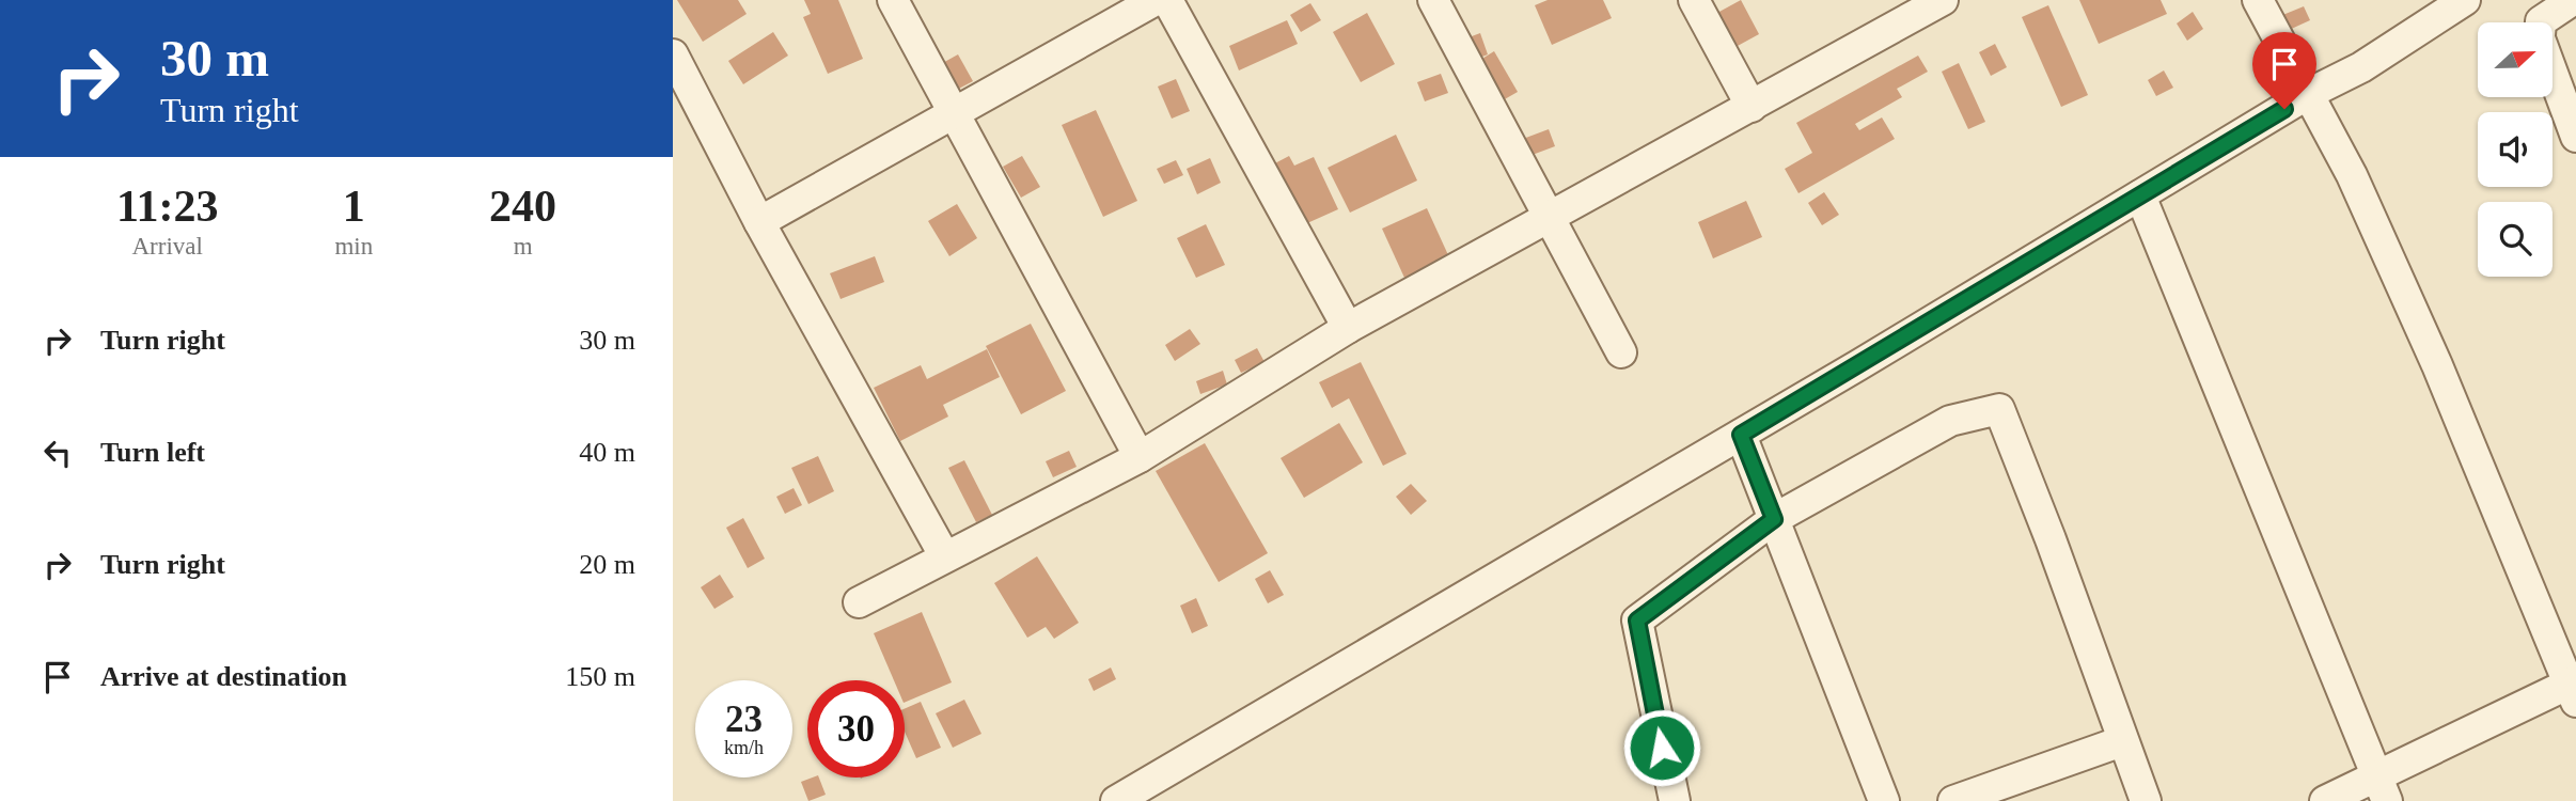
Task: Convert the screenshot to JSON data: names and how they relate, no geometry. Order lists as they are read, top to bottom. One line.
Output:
{"north":"right","page":{"turn":["30 m","Turn right"],"eta":["11:23","Arrival","1","min","240","m"],"list":[{"name":"Turn right","value":"30 m"},{"name":"Turn left","value":"40 m"},{"name":"Turn right","value":"20 m"},{"name":"Arrive at destination","value":"150 m"}],"speed":"23 km/h","limit":"30"}}
